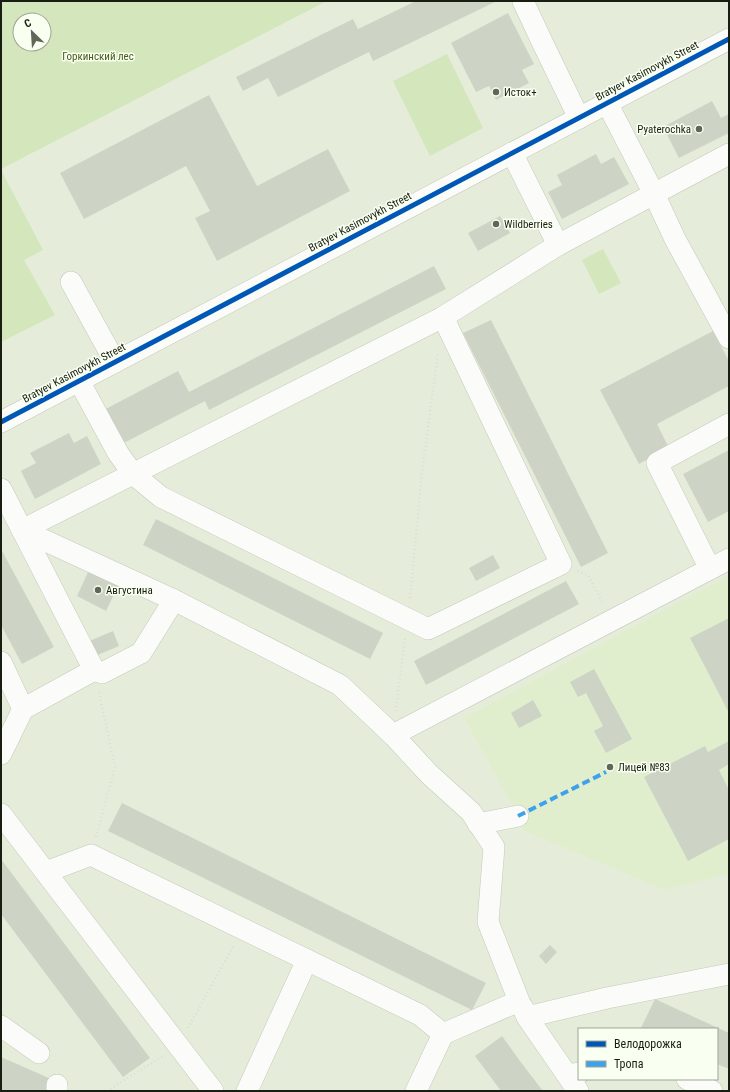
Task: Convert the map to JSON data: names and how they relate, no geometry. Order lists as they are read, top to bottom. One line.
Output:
{"streets":{"street":["Bratyev Kasimovykh Street"]},"parks":["Горкинский лес"],"places":["Исток+","Pyaterochka","Wildberries","Августина","Лицей №83"],"legend":["Велодорожка","Тропа"],"north":"top left"}
